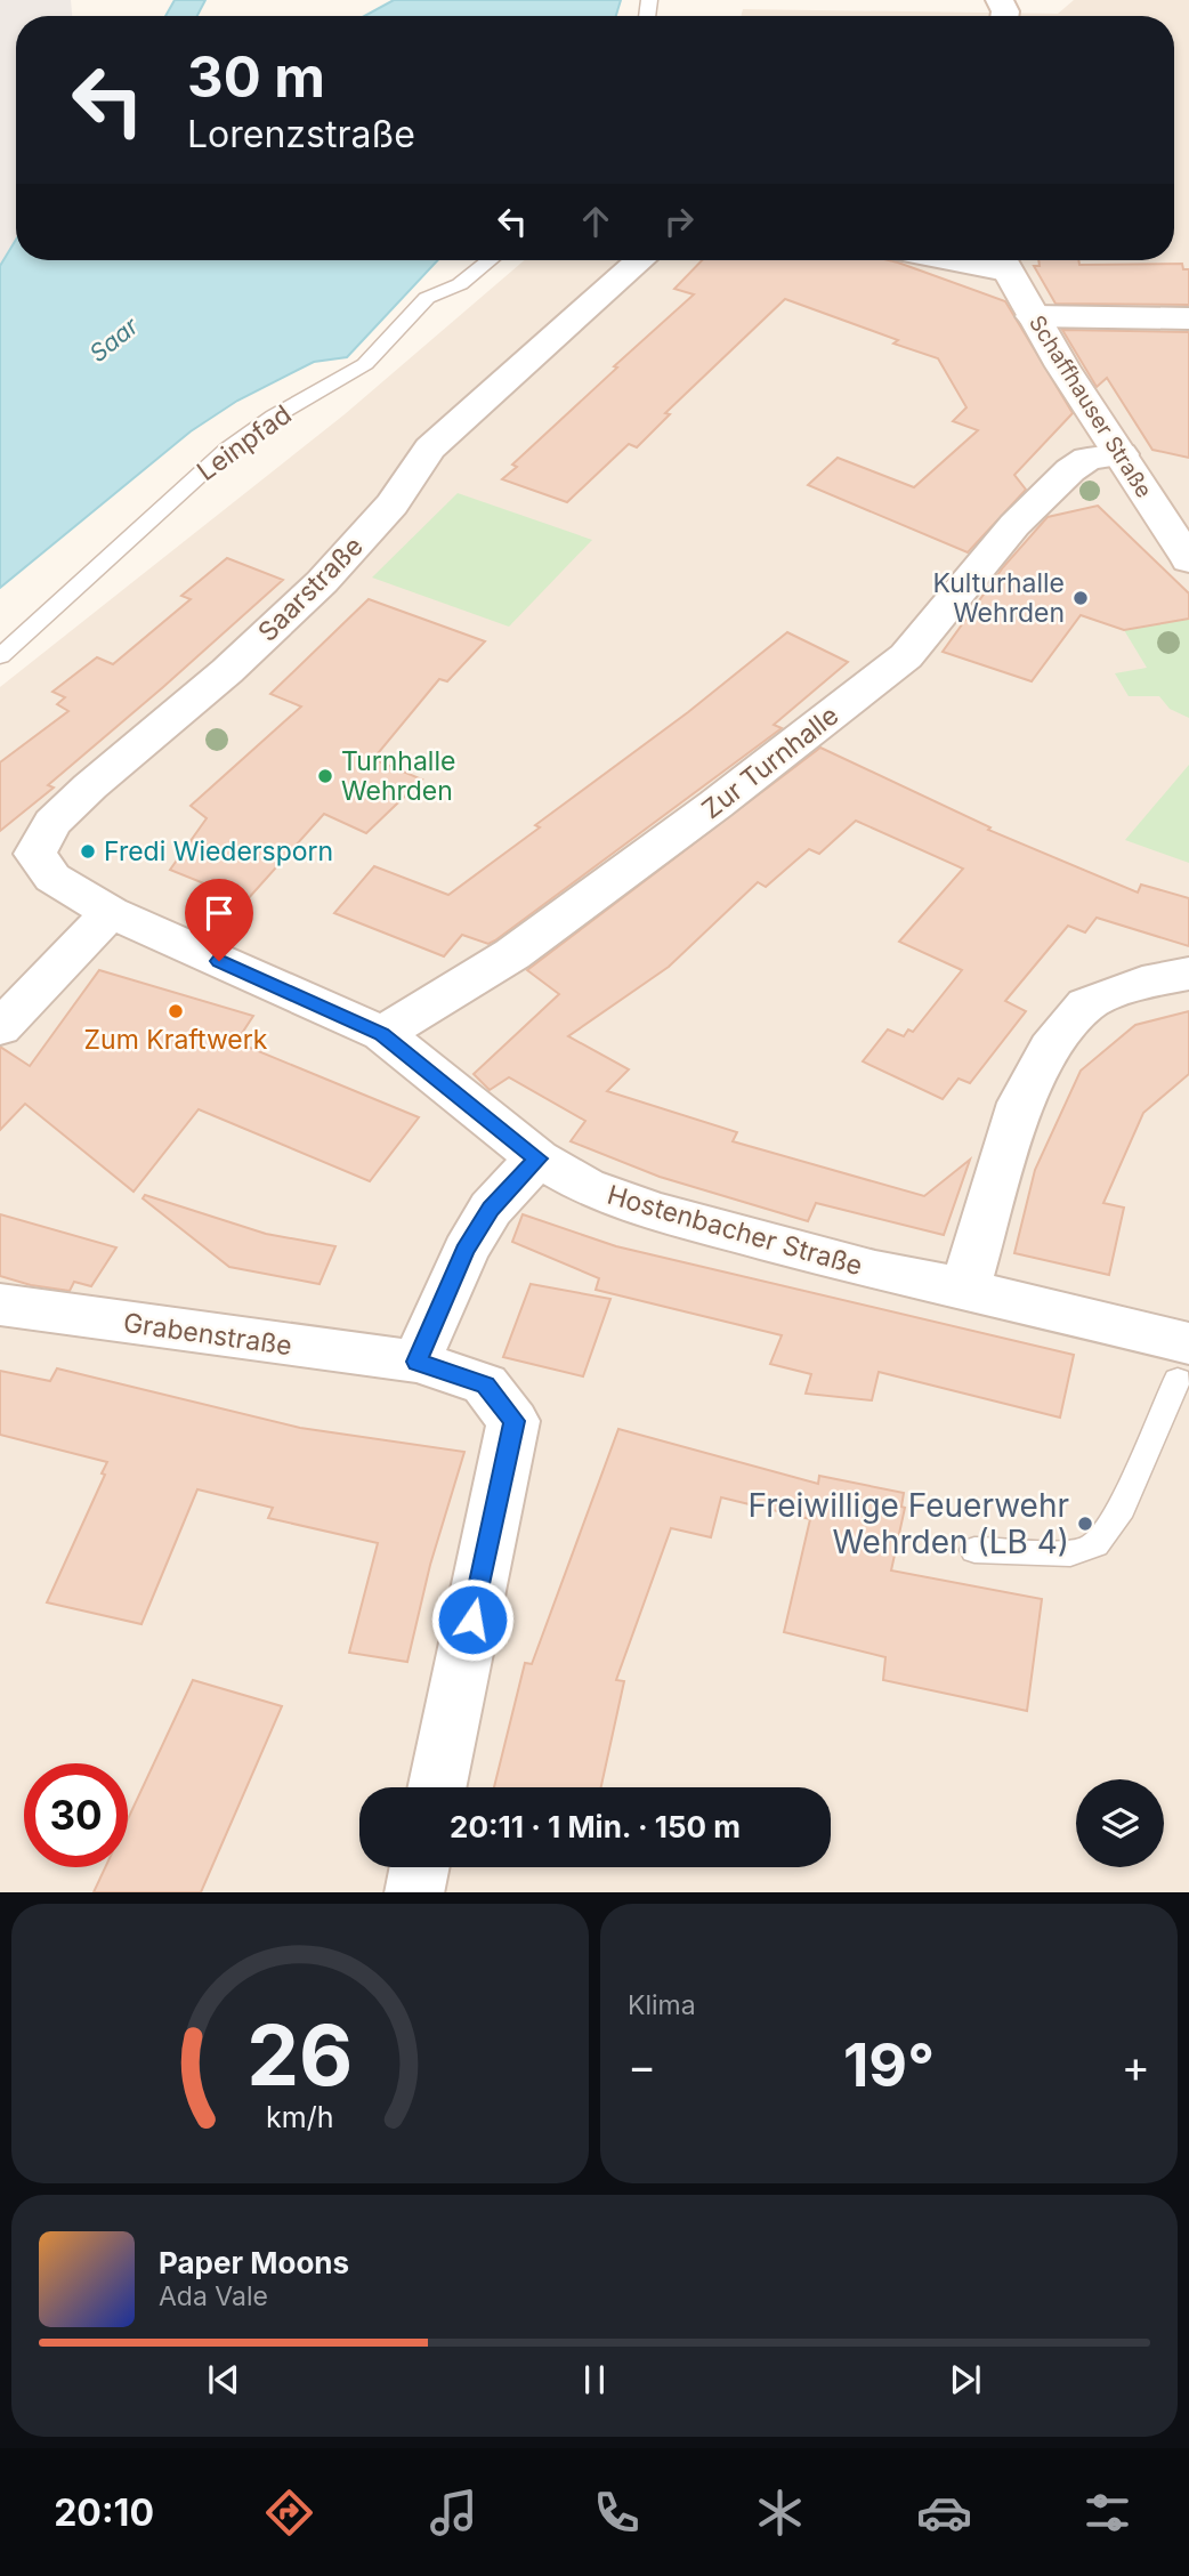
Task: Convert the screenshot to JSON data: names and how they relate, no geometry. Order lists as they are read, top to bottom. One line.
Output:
{"streets":{"street":["Schaffhauser Straße","Saarstraße","Zur Turnhalle","Hostenbacher Straße","Grabenstraße"],"lane":["Leinpfad"]},"crossings":[["Schaffhauser Straße","Zur Turnhalle"],["Saarstraße","Hostenbacher Straße"],["Zur Turnhalle","Hostenbacher Straße"]],"water":["Saar"],"places":["Kulturhalle Wehrden","Turnhalle Wehrden","Fredi Wiedersporn","Zum Kraftwerk","Freiwillige Feuerwehr Wehrden (LB 4)"],"page":{"turn":["30 m","Lorenzstraße"],"limit":"30","trip":"20:11 · 1 Min. · 150 m","tile":"Klima","heat":["−","19°","+"],"song":["Paper Moons","Ada Vale"],"tabs":"20:10","gauge":["26","km/h"]}}
